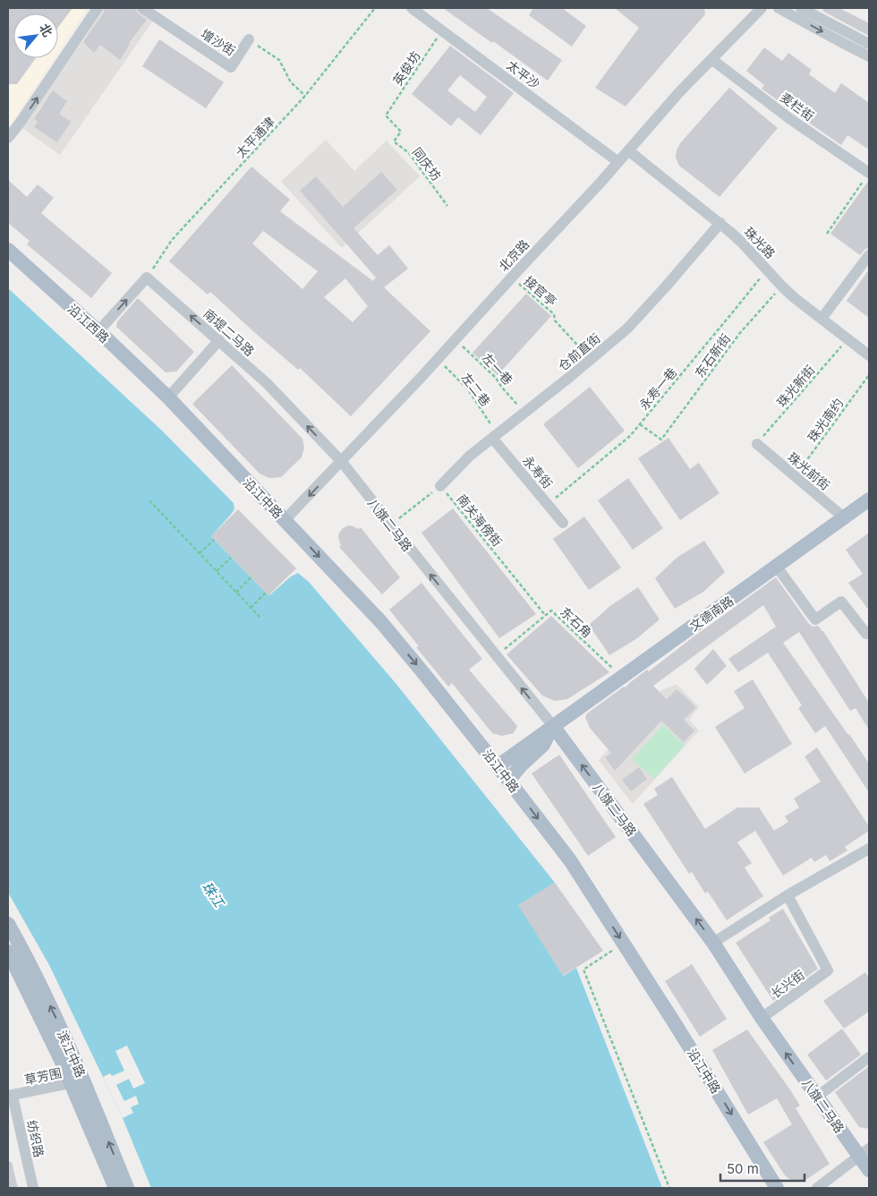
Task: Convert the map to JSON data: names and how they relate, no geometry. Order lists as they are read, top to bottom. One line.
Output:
{"streets":{"main road":["沿江西路","沿江中路","八旗二马路","文德南路","滨江中路"],"street":["增沙街","太平沙","麦栏街","珠光路","北京路","南堤二马路","仓前直街","珠光前街","永寿街","长兴街","草芳围","纺织路"],"path":["英俊坊","太平通津","同庆坊","接官亭","东石新街","左一巷","珠光新街","永寿一巷","左二巷","珠光南约","南关海傍街","东石角"]},"crossings":[["增沙街","太平通津"],["英俊坊","太平沙"],["英俊坊","同庆坊"],["太平沙","北京路"],["麦栏街","北京路"],["太平通津","南堤二马路"],["珠光路","北京路"],["珠光路","仓前直街"],["珠光路","东石新街"],["珠光路","珠光新街"],["珠光路","永寿一巷"],["北京路","接官亭"],["北京路","南堤二马路"],["北京路","左一巷"],["北京路","左二巷"],["北京路","沿江中路"],["北京路","八旗二马路"],["接官亭","仓前直街"],["沿江西路","沿江中路"],["南堤二马路","八旗二马路"],["仓前直街","左一巷"],["仓前直街","左二巷"],["仓前直街","永寿街"],["仓前直街","南关海傍街"],["东石新街","永寿一巷"],["珠光新街","珠光前街"],["永寿一巷","永寿街"],["左二巷","永寿街"],["珠光南约","珠光前街"],["珠光前街","文德南路"],["沿江中路","文德南路"],["南关海傍街","东石角"],["八旗二马路","文德南路"],["八旗二马路","东石角"],["八旗二马路","长兴街"],["文德南路","东石角"],["滨江中路","草芳围"],["草芳围","纺织路"]],"one_way":["南堤二马路","沿江中路","八旗二马路"],"water":["珠江"],"scale_bar":"50 m","north":"top right"}
